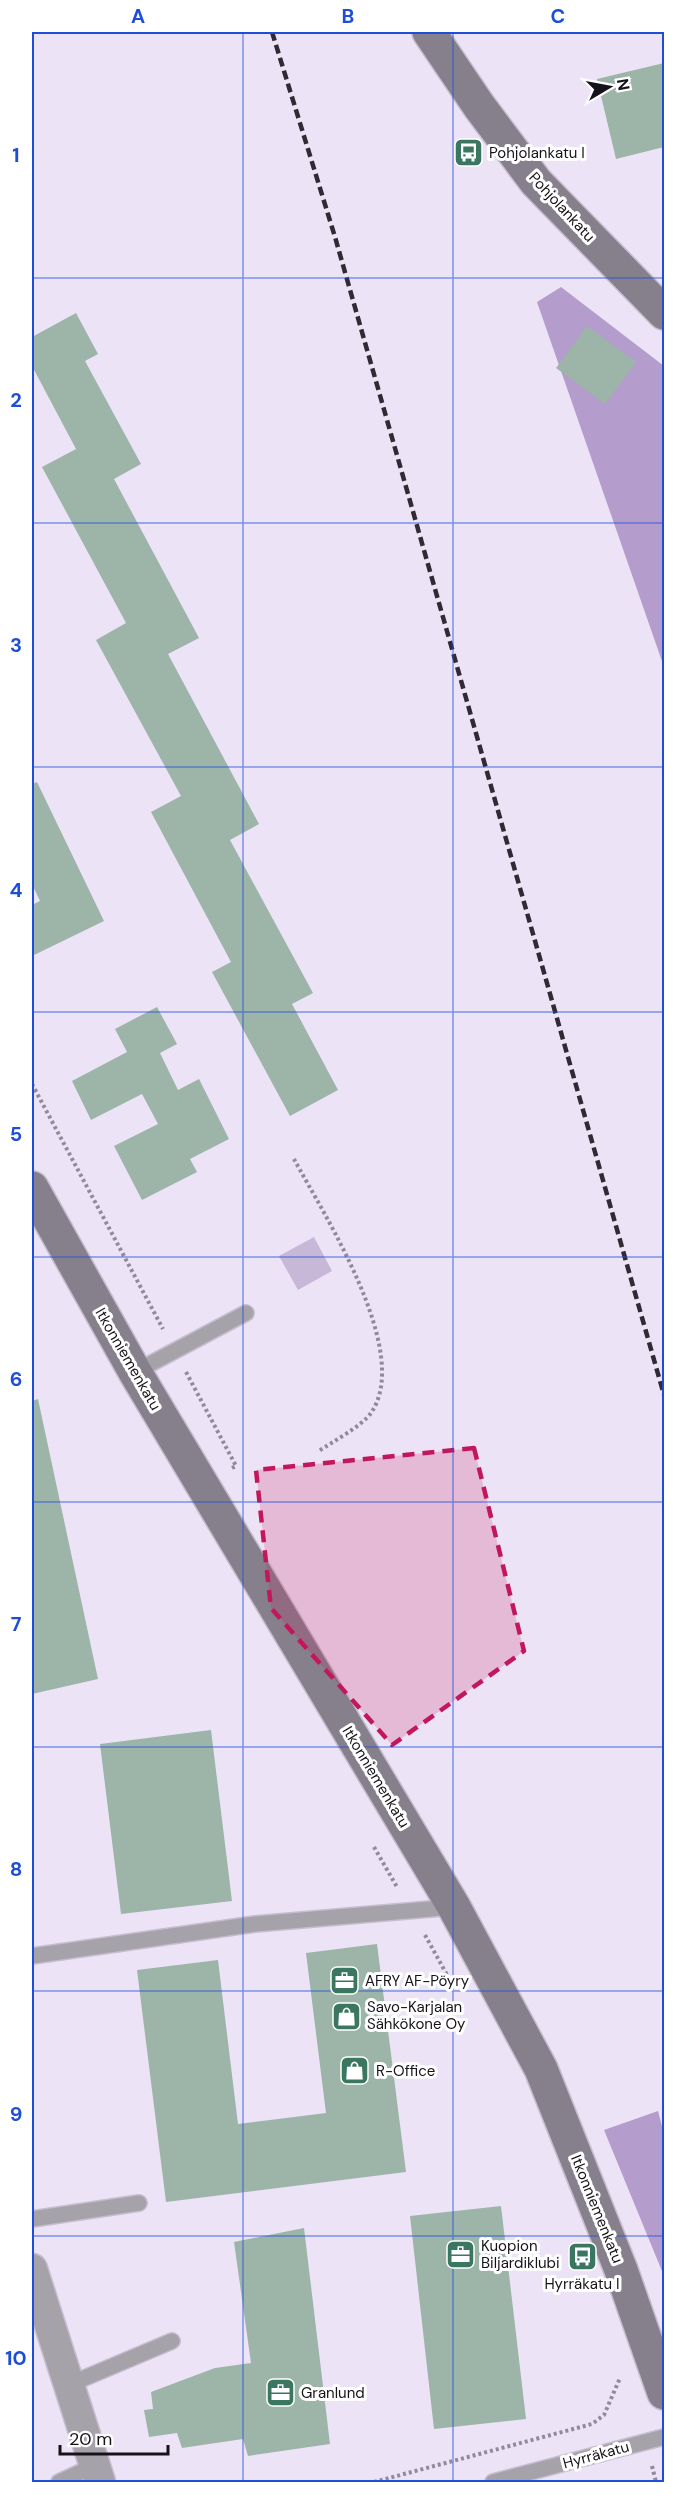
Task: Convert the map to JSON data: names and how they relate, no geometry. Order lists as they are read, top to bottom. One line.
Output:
{"streets":{"main road":["Pohjolankatu","Itkonniemenkatu"],"lane":["Hyrräkatu"]},"places":{"bus stop":["Pohjolankatu I","Hyrräkatu I"],"office":["AFRY AF-Pöyry","Kuopion Biljardiklubi","Granlund"],"shop":["Savo-Karjalan Sähkökone Oy","R-Office"]},"scale_bar":"20 m","north":"right","grid":{"columns":["A","B","C"],"rows":["1","2","3","4","5","6","7","8","9","10"]}}
